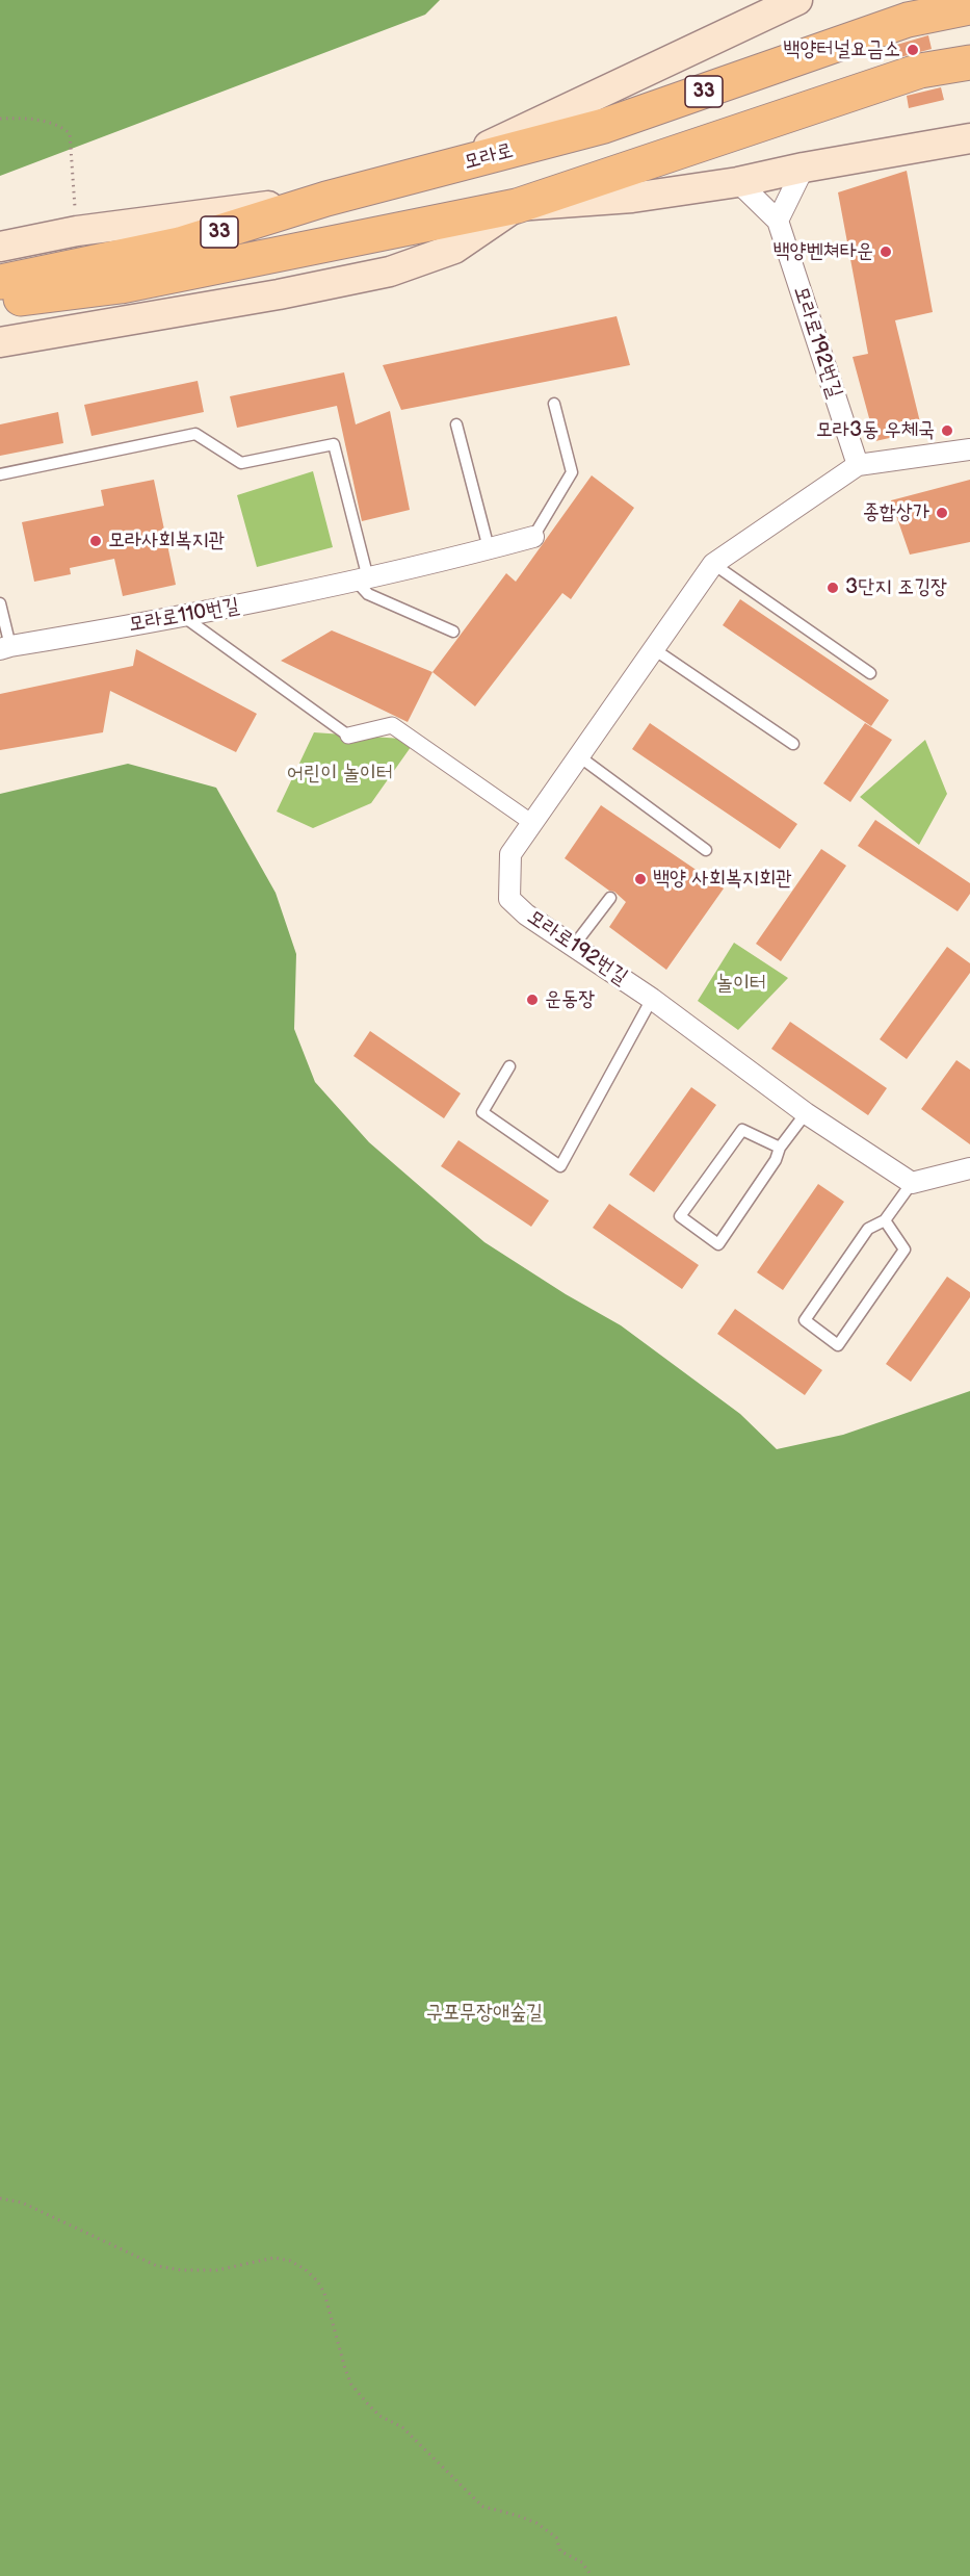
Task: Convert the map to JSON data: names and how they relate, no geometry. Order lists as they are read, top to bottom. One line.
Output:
{"streets":{"highway":["33","모라로"],"street":["모라로192번길","모라로110번길"]},"parks":["어린이 놀이터","놀이터","구포무장애숲길"],"places":["백양터널요금소","백양벤쳐타운","모라3동 우체국","종합상가","모라사회복지관","3단지 조깅장","백양 사회복지회관","운동장"]}
